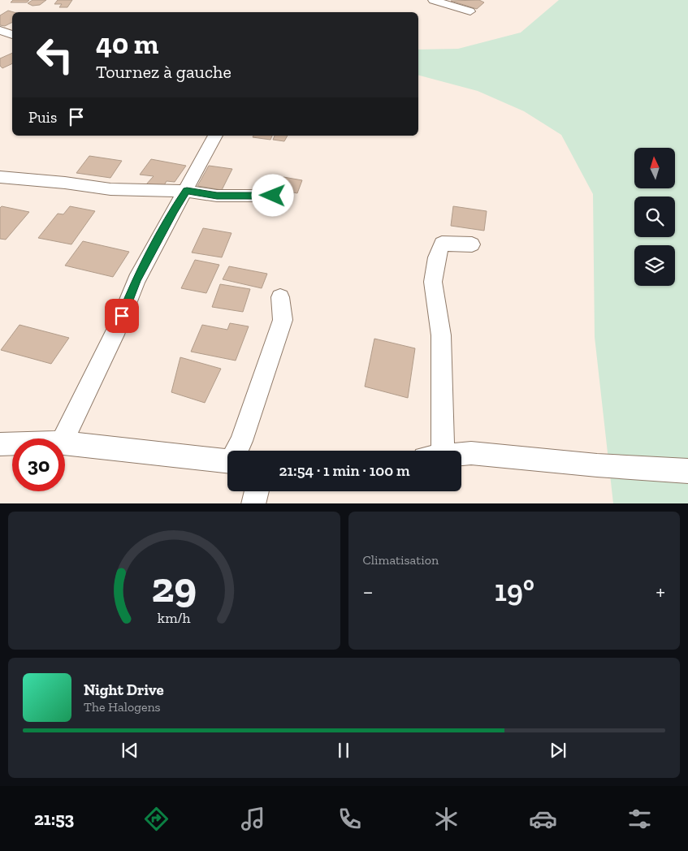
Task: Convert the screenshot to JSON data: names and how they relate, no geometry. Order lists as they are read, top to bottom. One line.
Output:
{"north":"top","page":{"turn":["40 m","Tournez à gauche"],"then":"Puis","limit":"30","trip":"21:54 · 1 min · 100 m","tile":"Climatisation","heat":["−","19°","+"],"song":["Night Drive","The Halogens"],"tabs":"21:53","gauge":["29","km/h"]}}
